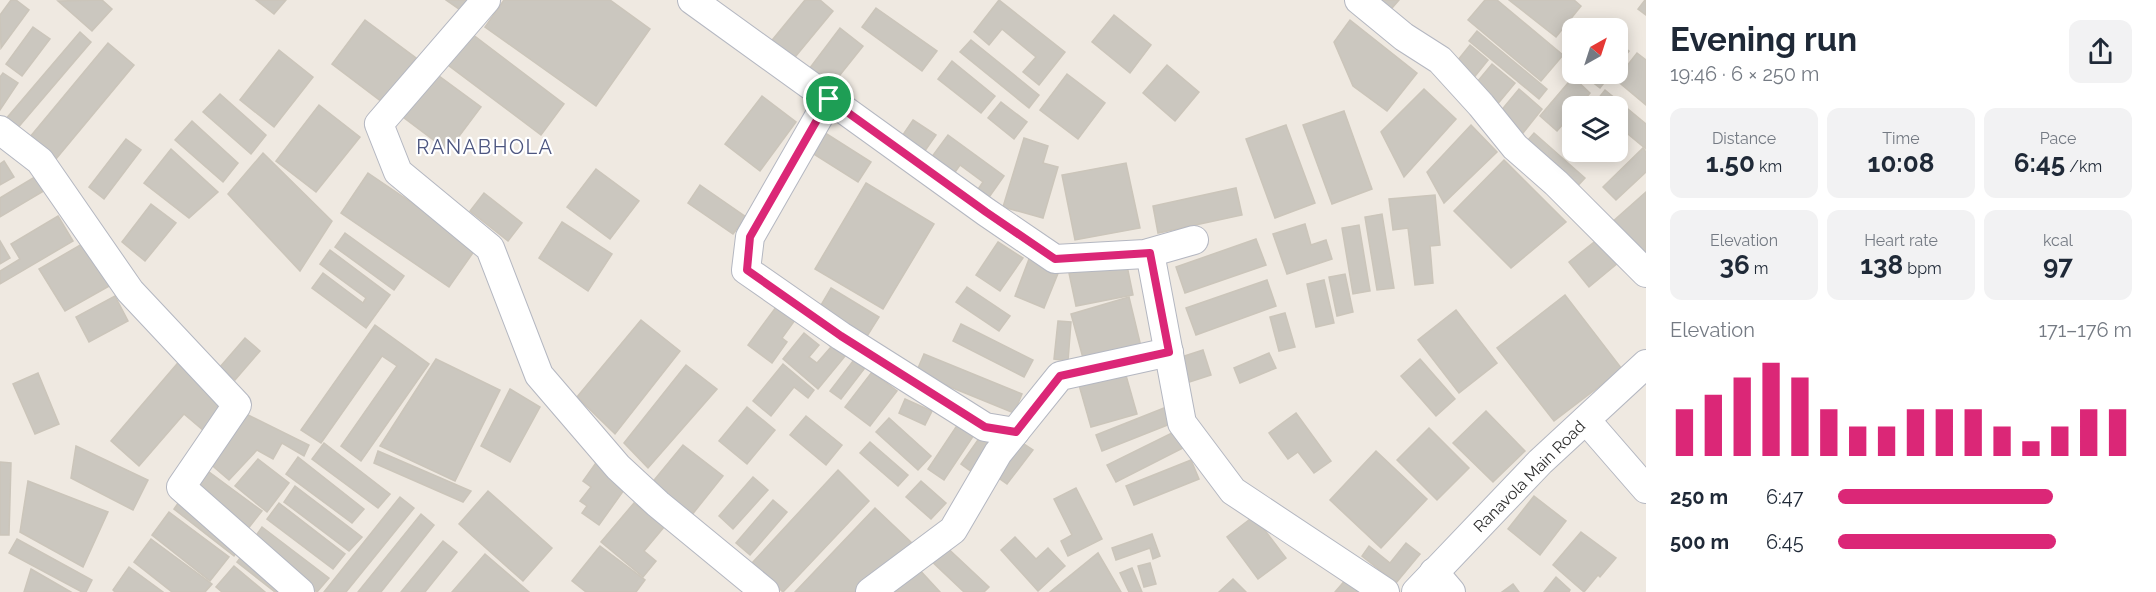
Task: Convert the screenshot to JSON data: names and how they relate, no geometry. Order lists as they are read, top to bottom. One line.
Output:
{"streets":{"street":["Ranavola Main Road"]},"districts":["RANABHOLA"],"north":"top right","page":{"heading":["Evening run","19:46 · 6 × 250 m"],"stats":[["Distance","1.50 km"],["Time","10:08"],["Pace","6:45 /km"],["Elevation","36 m"],["Heart rate","138 bpm"],["kcal","97"]],"chart":["Elevation","171–176 m"],"list":[{"name":"250 m","note":"6:47"},{"name":"500 m","note":"6:45"}]}}
